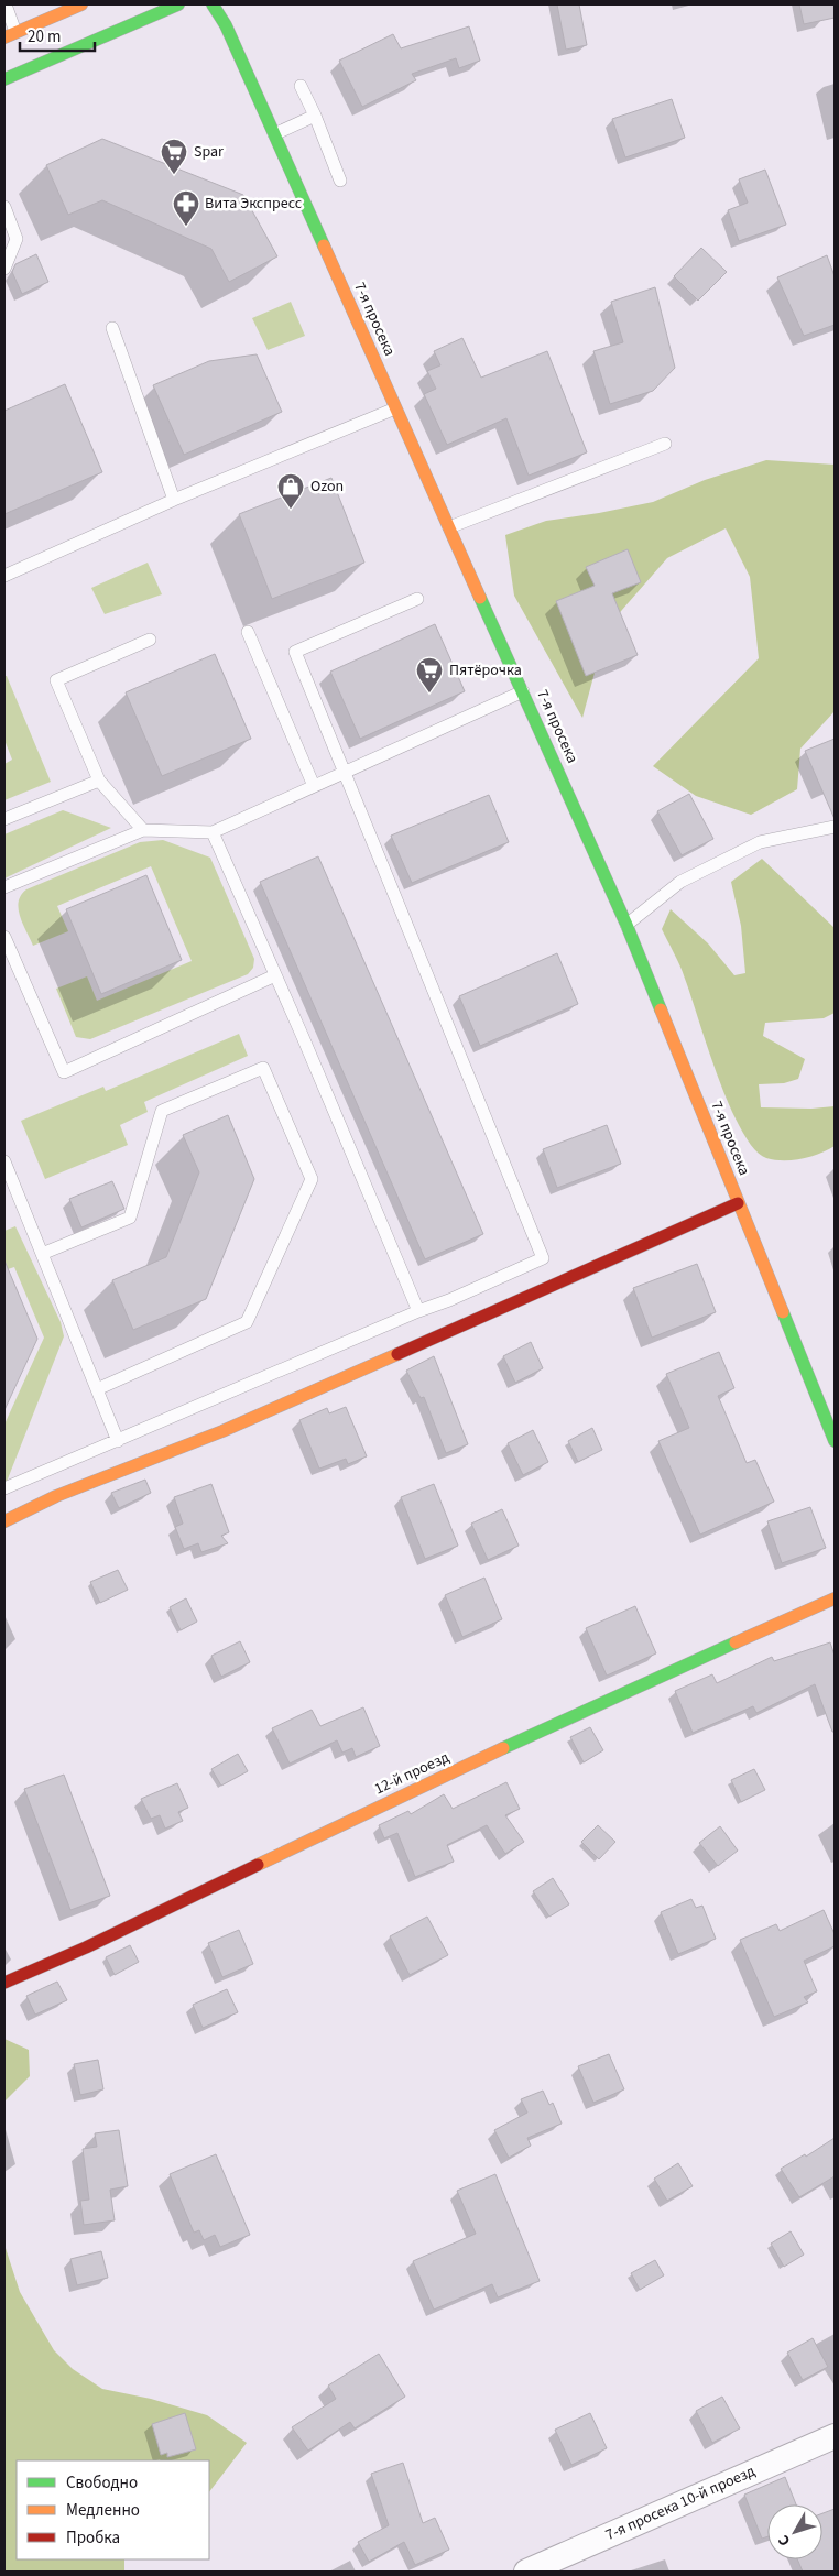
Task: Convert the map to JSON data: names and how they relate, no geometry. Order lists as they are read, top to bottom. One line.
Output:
{"streets":{"street":["7-я просека","12-й проезд","7-я просека 10-й проезд"]},"places":{"supermarket":["Spar","Пятёрочка"],"pharmacy":["Вита Экспресс"],"shop":["Ozon"]},"legend":["Свободно","Медленно","Пробка"],"scale_bar":"20 m","north":"bottom left"}
